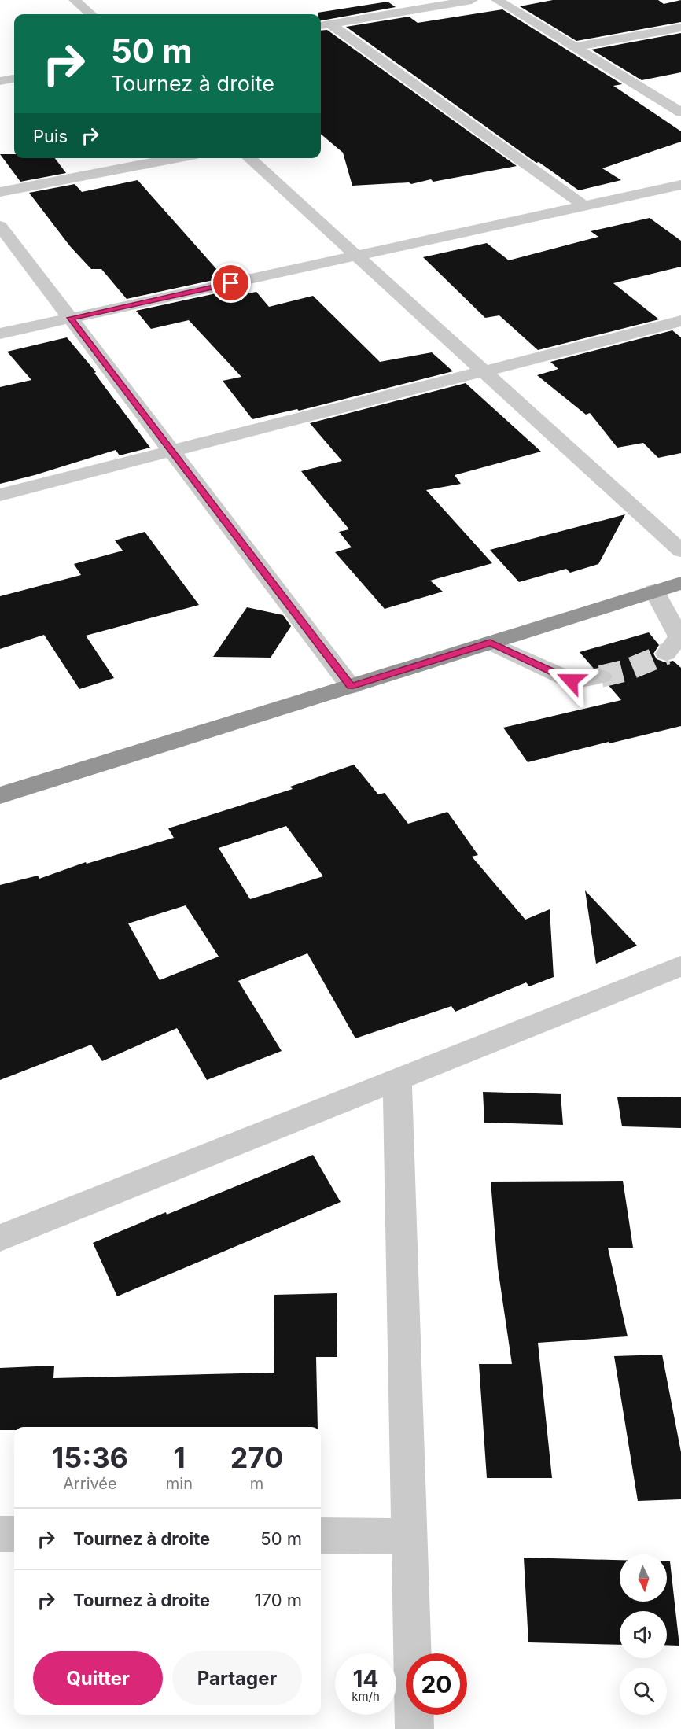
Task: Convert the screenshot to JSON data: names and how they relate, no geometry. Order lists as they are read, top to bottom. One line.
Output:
{"north":"bottom","page":{"turn":["50 m","Tournez à droite"],"then":"Puis","eta":["15:36","Arrivée","1","min","270","m"],"list":[{"name":"Tournez à droite","value":"50 m"},{"name":"Tournez à droite","value":"170 m"}],"buttons":["Quitter","Partager"],"speed":"14 km/h","limit":"20"}}
